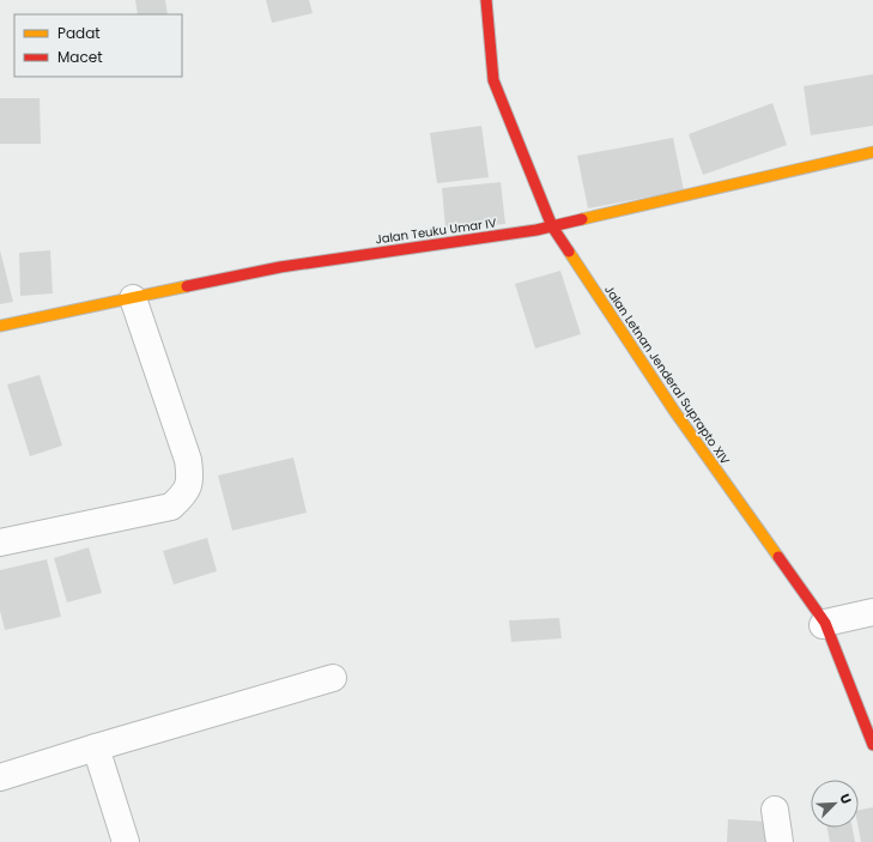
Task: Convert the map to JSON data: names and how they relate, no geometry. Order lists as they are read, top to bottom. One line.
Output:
{"streets":{"street":["Jalan Teuku Umar IV","Jalan Letnan Jenderal Suprapto XIV"]},"crossings":[["Jalan Teuku Umar IV","Jalan Letnan Jenderal Suprapto XIV"]],"legend":["Padat","Macet"],"north":"top right"}
